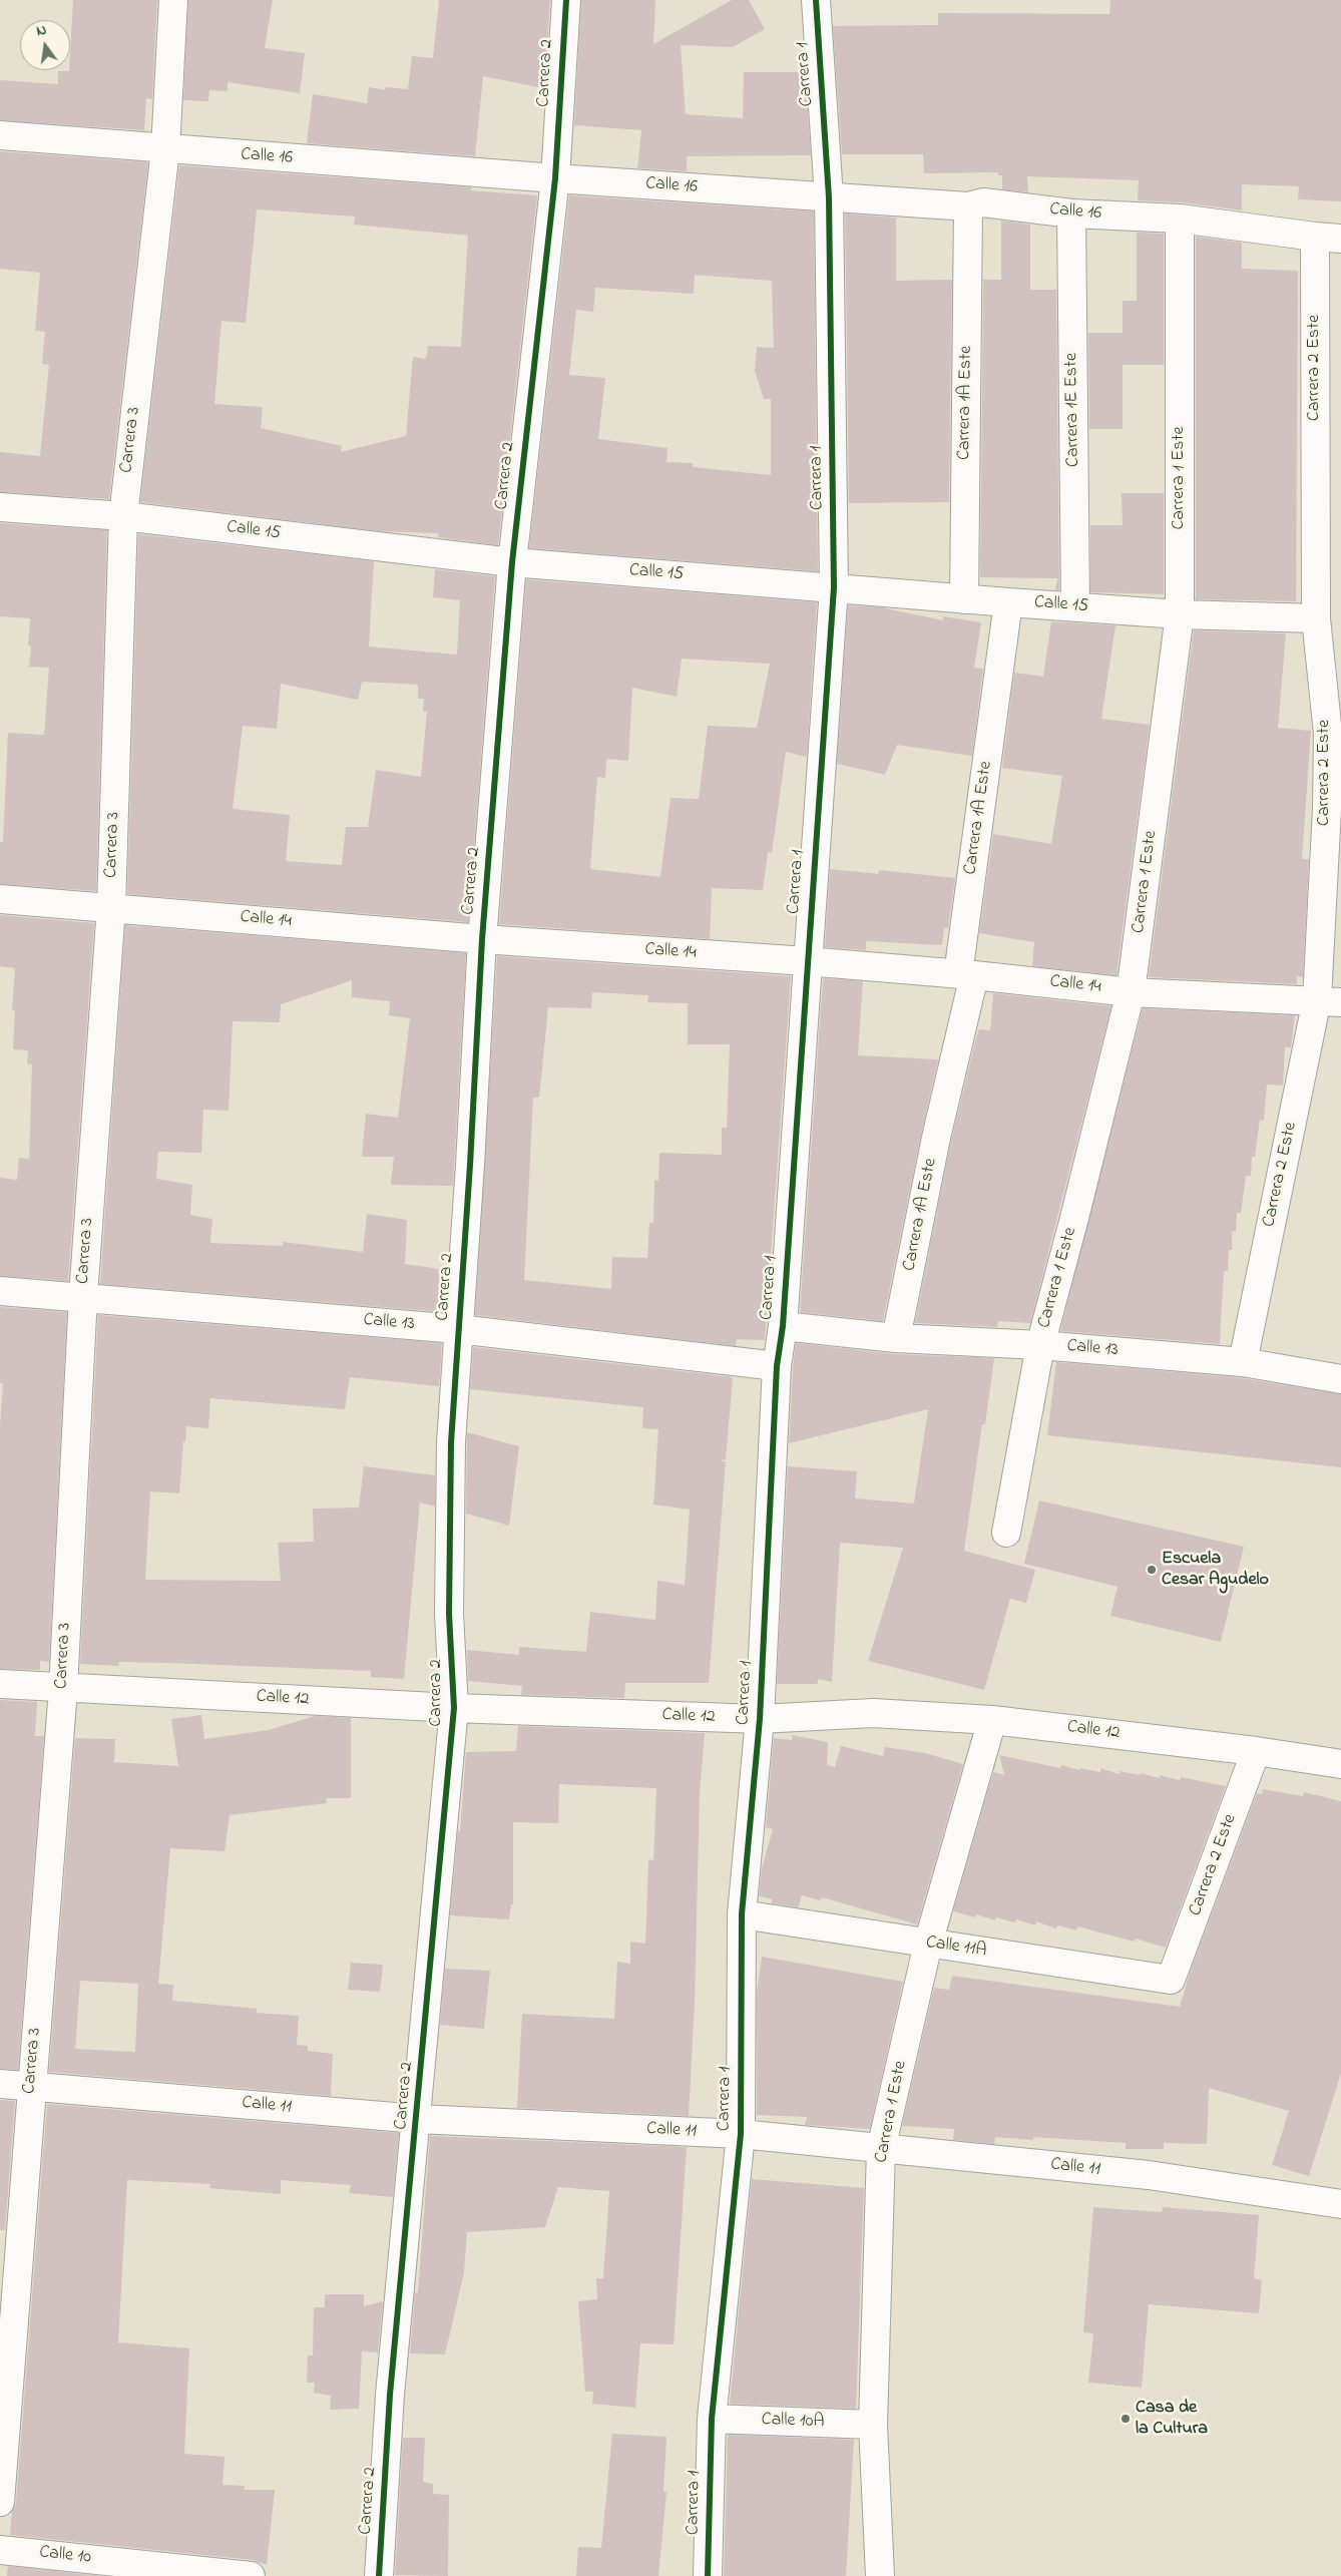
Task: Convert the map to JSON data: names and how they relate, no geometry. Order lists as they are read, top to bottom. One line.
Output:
{"streets":{"street":["Carrera 2","Carrera 1","Calle 16","Carrera 2 Este","Carrera 1A Este","Carrera 1E Este","Carrera 3","Carrera 1 Este","Calle 15","Calle 14","Calle 13","Calle 12","Calle 11A","Calle 11","Calle 10A","Calle 10"]},"crossings":[["Carrera 2","Calle 16"],["Carrera 2","Calle 15"],["Carrera 2","Calle 14"],["Carrera 2","Calle 13"],["Carrera 2","Calle 12"],["Carrera 2","Calle 11"],["Carrera 1","Calle 16"],["Carrera 1","Calle 15"],["Carrera 1","Calle 14"],["Carrera 1","Calle 13"],["Carrera 1","Calle 12"],["Carrera 1","Calle 11A"],["Carrera 1","Calle 11"],["Carrera 1","Calle 10A"],["Calle 16","Carrera 2 Este"],["Calle 16","Carrera 1A Este"],["Calle 16","Carrera 1E Este"],["Calle 16","Carrera 3"],["Calle 16","Carrera 1 Este"],["Carrera 2 Este","Calle 15"],["Carrera 2 Este","Calle 14"],["Carrera 2 Este","Calle 13"],["Carrera 2 Este","Calle 12"],["Carrera 2 Este","Calle 11A"],["Carrera 1A Este","Calle 15"],["Carrera 1A Este","Calle 14"],["Carrera 1A Este","Calle 13"],["Carrera 1E Este","Calle 15"],["Carrera 3","Calle 15"],["Carrera 3","Calle 14"],["Carrera 3","Calle 13"],["Carrera 3","Calle 12"],["Carrera 3","Calle 11"],["Carrera 1 Este","Calle 15"],["Carrera 1 Este","Calle 14"],["Carrera 1 Este","Calle 13"],["Carrera 1 Este","Calle 12"],["Carrera 1 Este","Calle 11A"],["Carrera 1 Este","Calle 11"],["Carrera 1 Este","Calle 10A"]],"places":["Escuela Cesar Agudelo","Casa de la Cultura"],"north":"top"}
